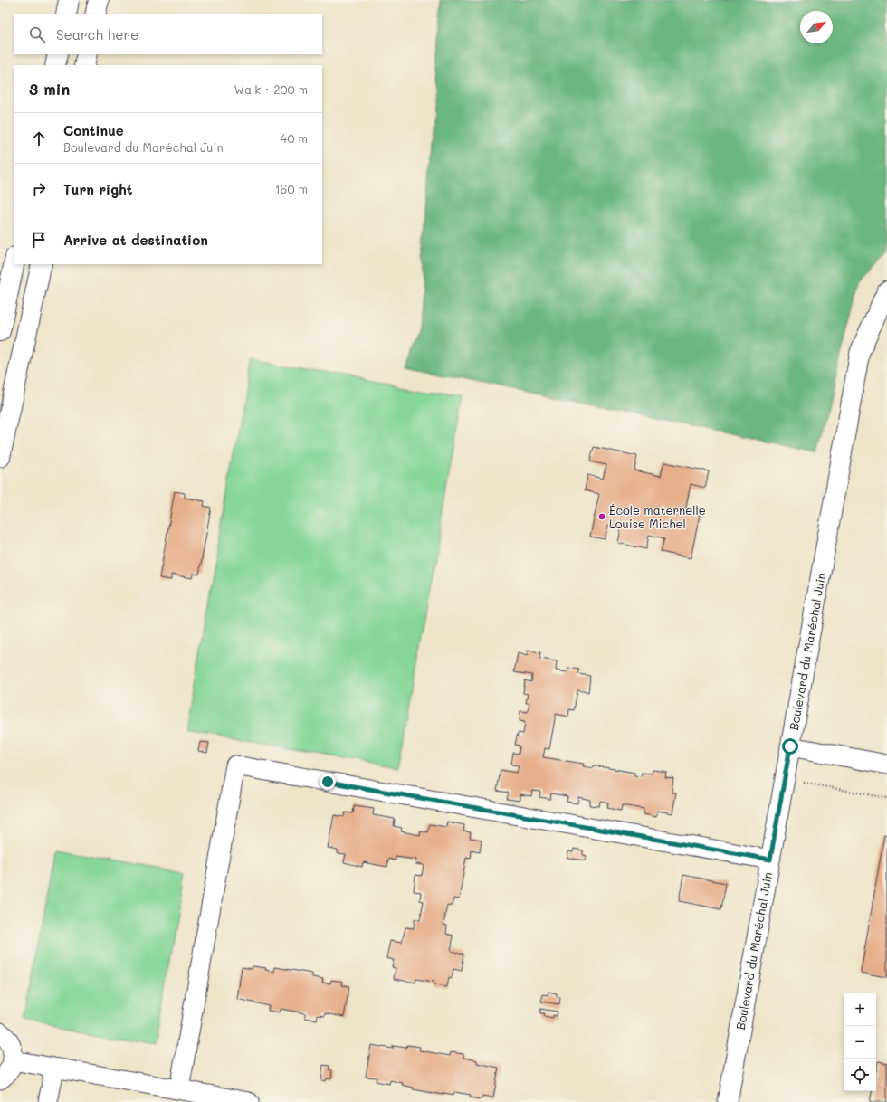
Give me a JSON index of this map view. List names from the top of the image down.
{
  "streets": {
    "street": ["Boulevard du Maréchal Juin"]
  },
  "places": ["École maternelle Louise Michel"],
  "north": "top right",
  "page": {
    "search": "Search here",
    "heading": ["3 min", "Walk · 200 m"],
    "list": [
      ["Continue", "Boulevard du Maréchal Juin", "40 m"],
      ["Turn right", "160 m"],
      "Arrive at destination"
    ],
    "map_buttons": ["+", "−"]
  }
}
